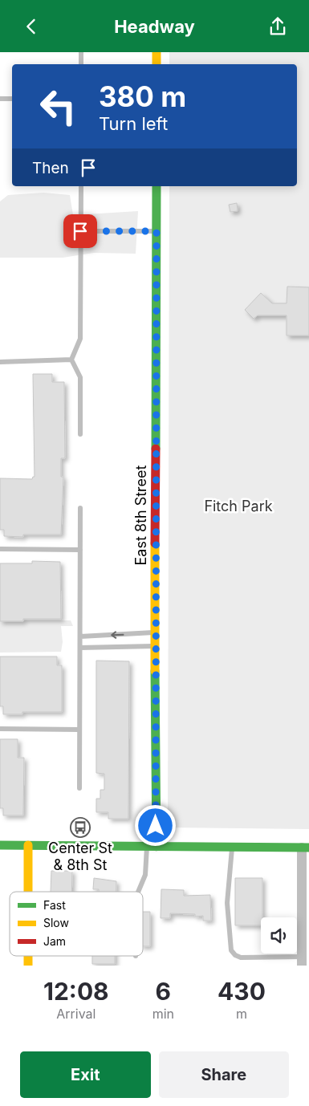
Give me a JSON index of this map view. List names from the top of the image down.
{
  "streets": {
    "street": ["East 8th Street"]
  },
  "parks": ["Fitch Park"],
  "places": {
    "bus stop": ["Center St & 8th St"]
  },
  "legend": ["Fast", "Slow", "Jam"],
  "page": {
    "header": "Headway",
    "turn": ["380 m", "Turn left"],
    "then": "Then",
    "eta": [
      "12:08",
      "Arrival",
      "6",
      "min",
      "430",
      "m"
    ],
    "buttons": ["Exit", "Share"]
  }
}
